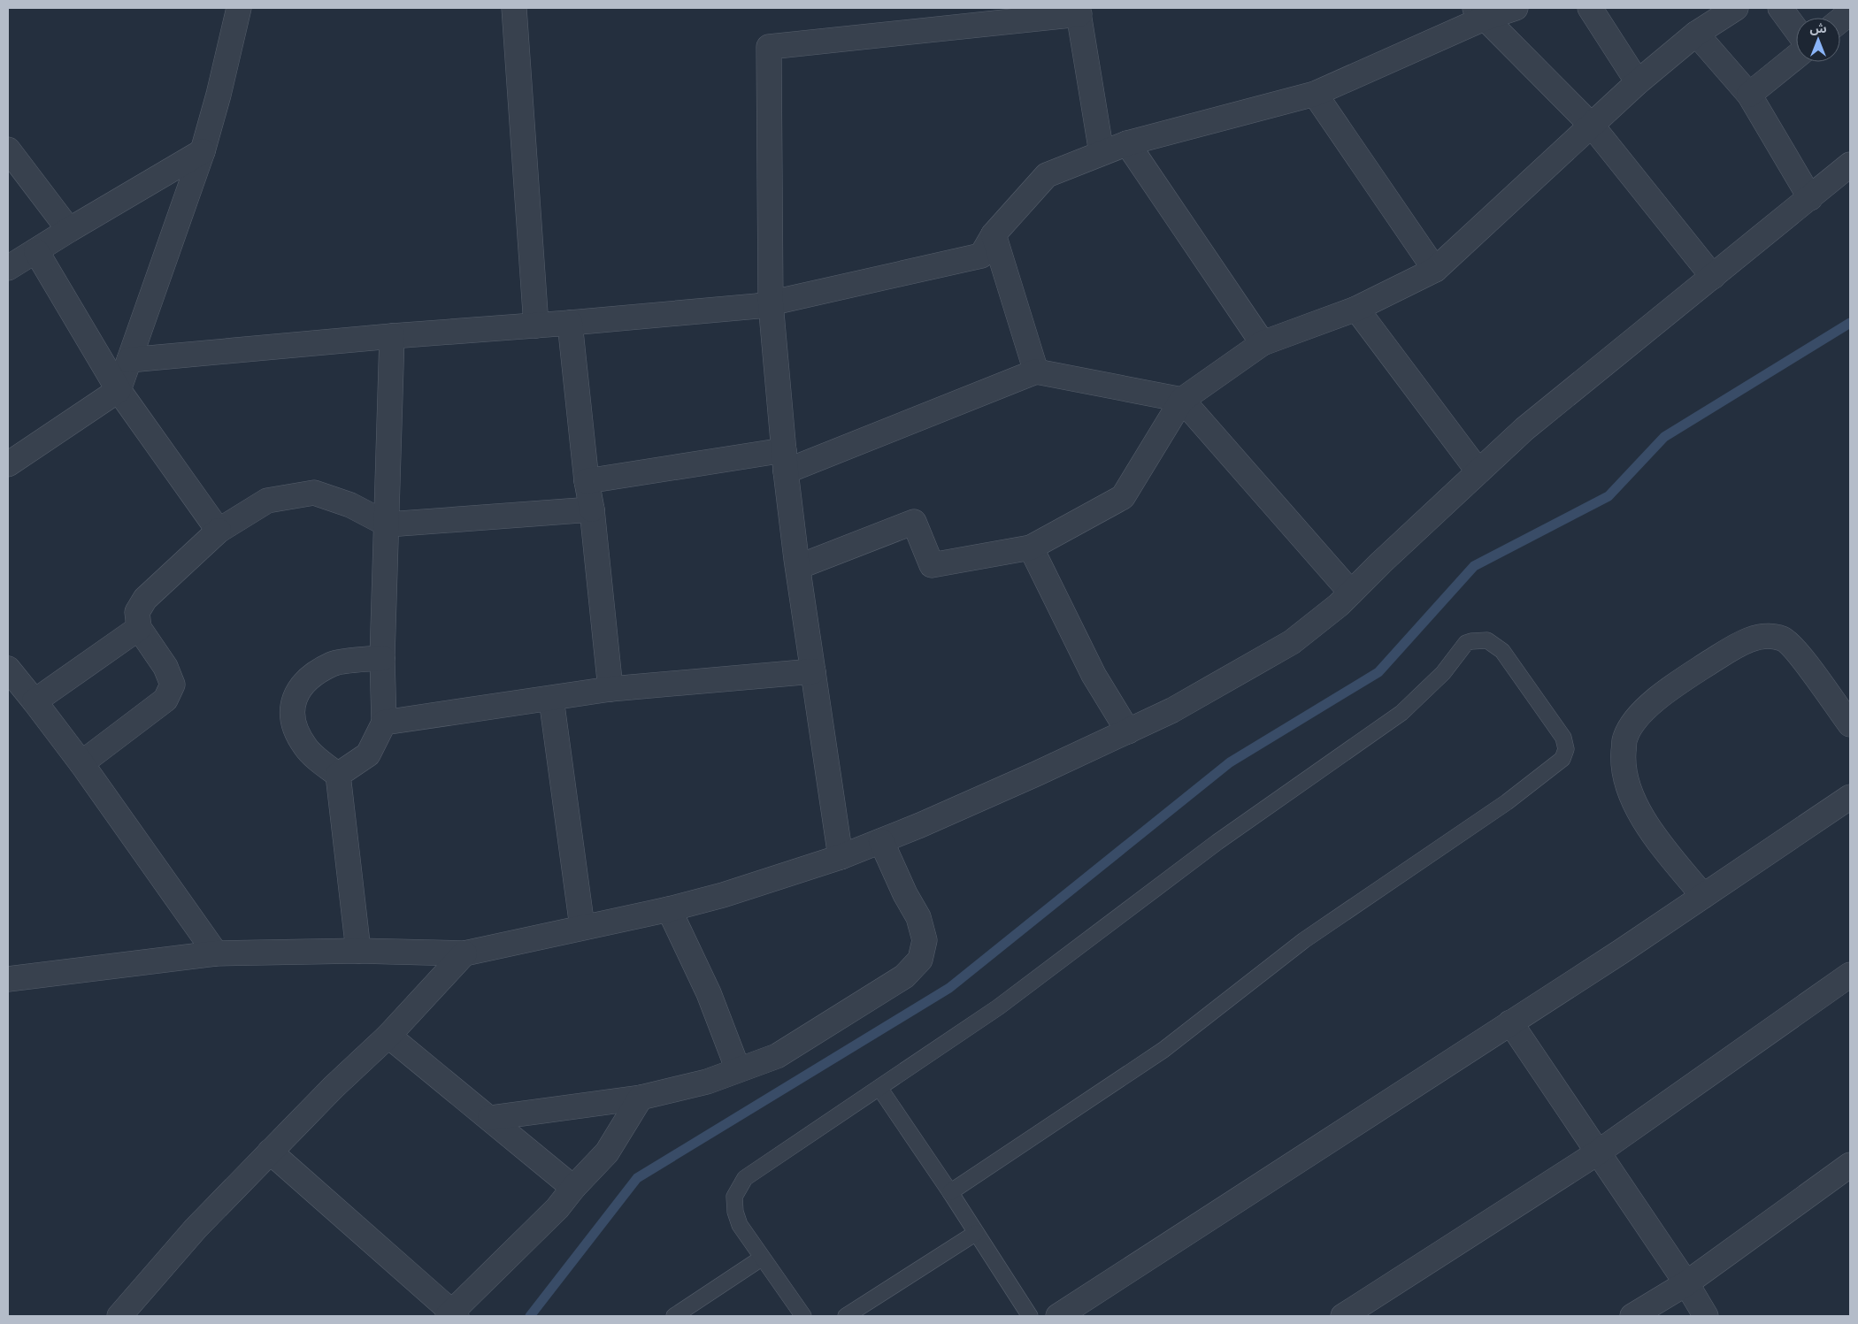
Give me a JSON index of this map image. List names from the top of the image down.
{
  "north": "top"
}
